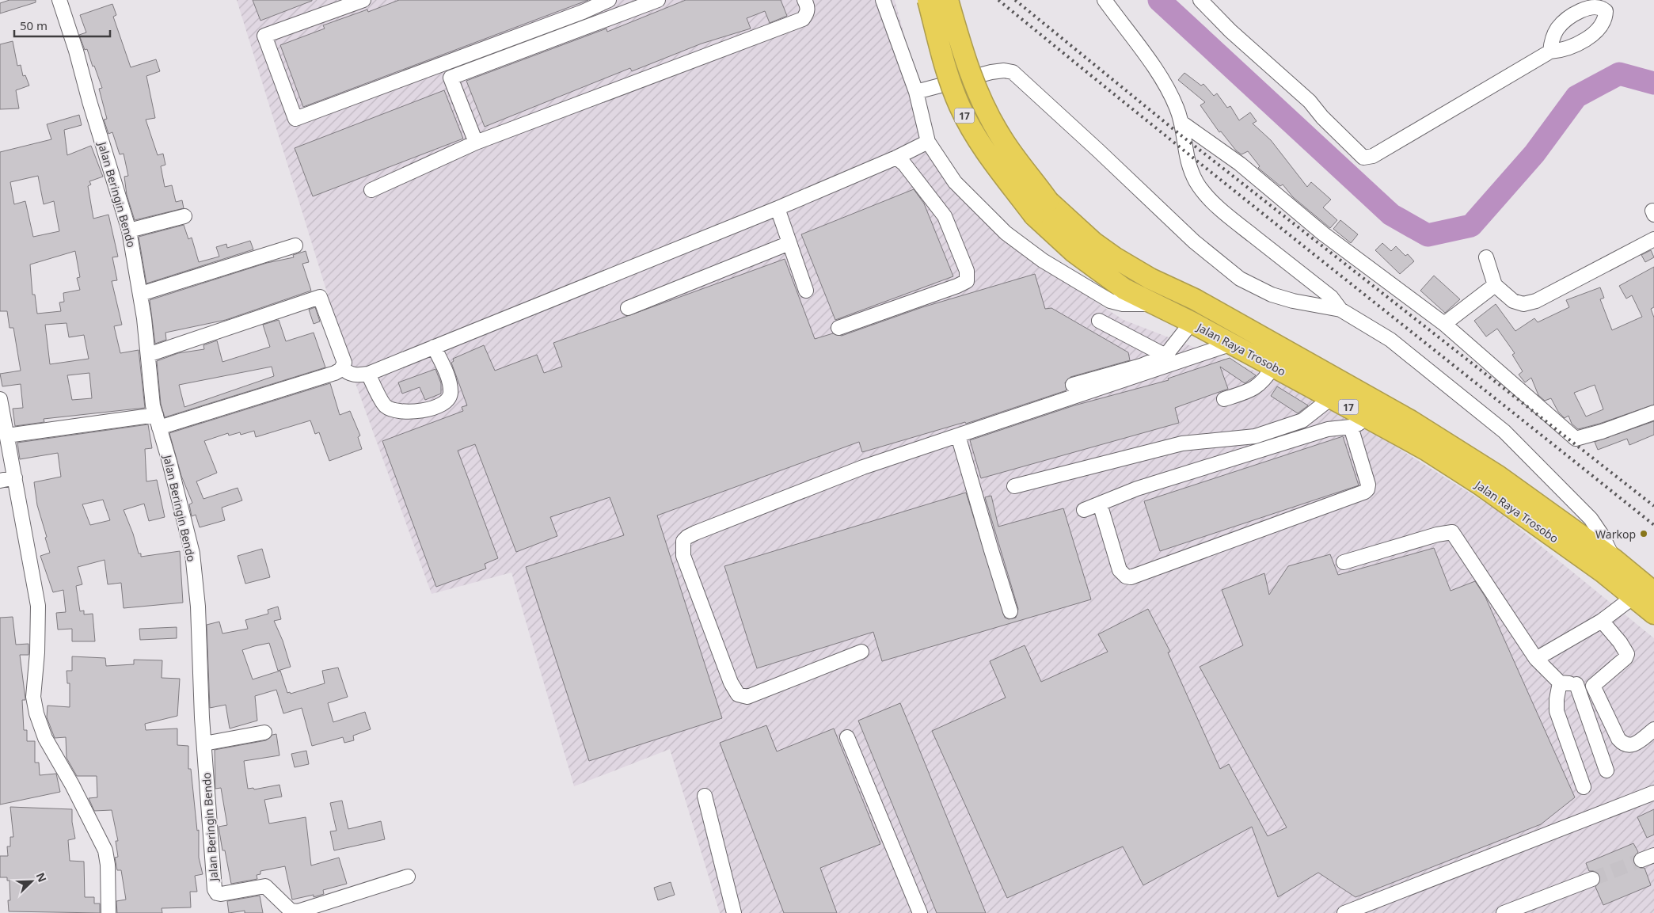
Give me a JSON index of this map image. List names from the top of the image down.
{
  "streets": {
    "highway": ["17", "Jalan Raya Trosobo"],
    "street": ["Jalan Beringin Bendo"]
  },
  "places": ["Warkop"],
  "scale_bar": "50 m",
  "north": "top right"
}
